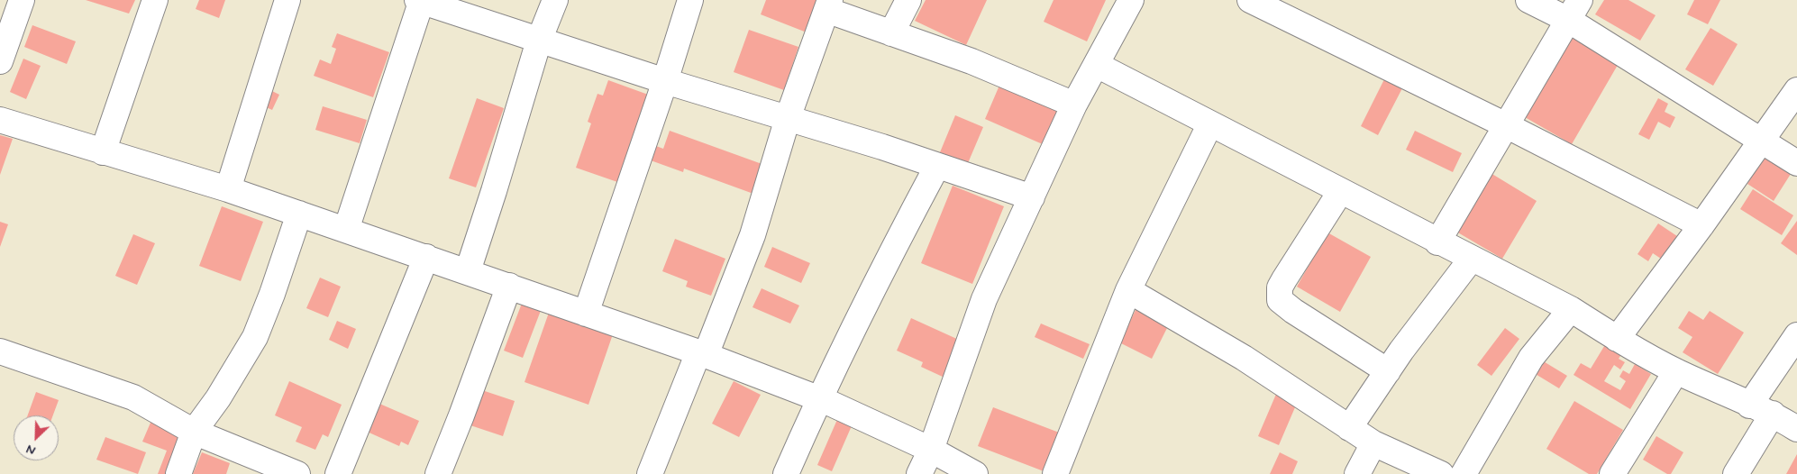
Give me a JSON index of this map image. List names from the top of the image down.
{
  "north": "bottom left"
}
